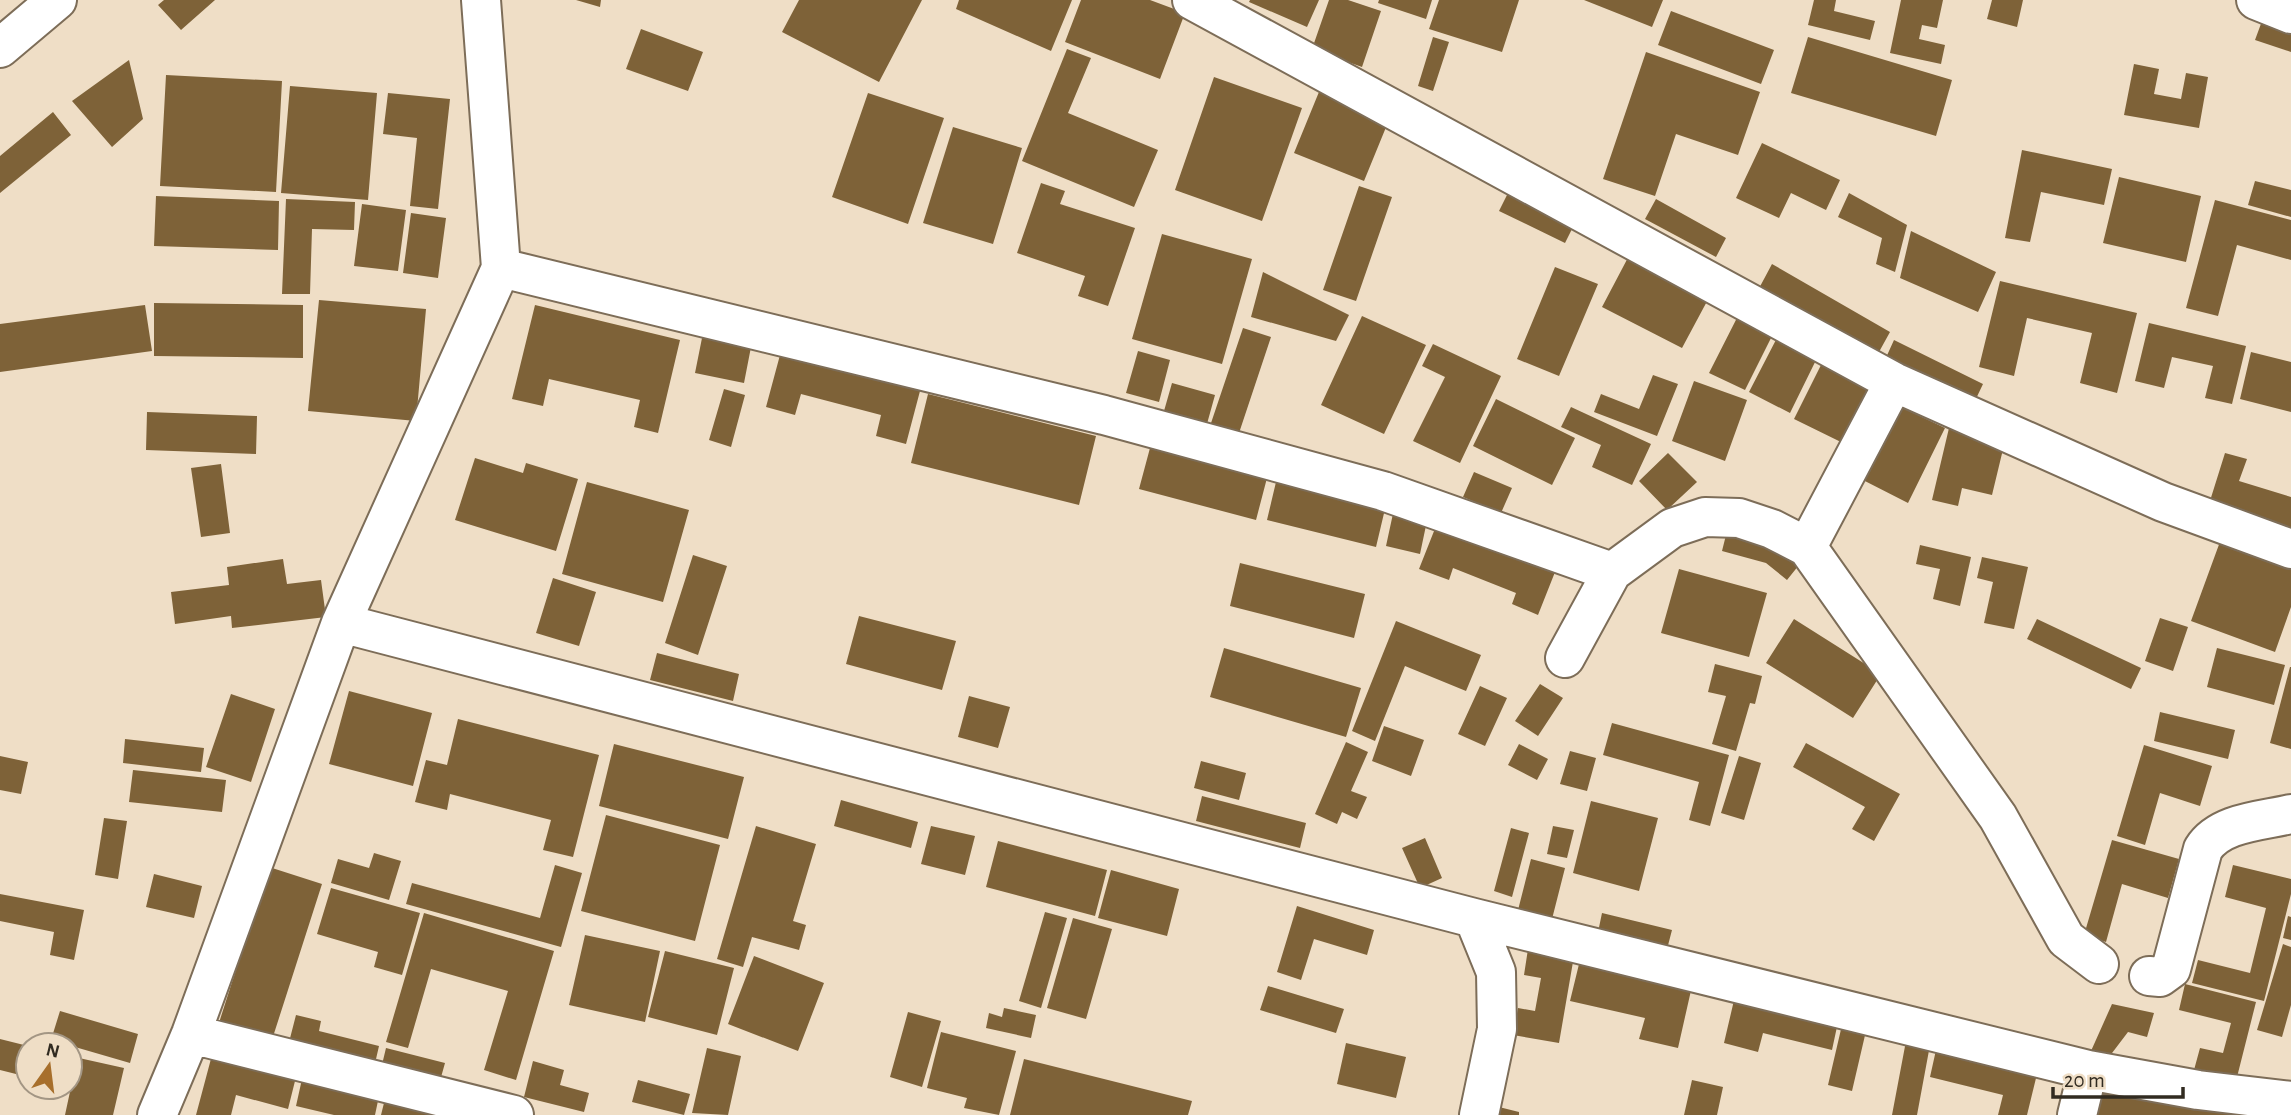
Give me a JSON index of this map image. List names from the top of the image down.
{
  "scale_bar": "20 m",
  "north": "top"
}
